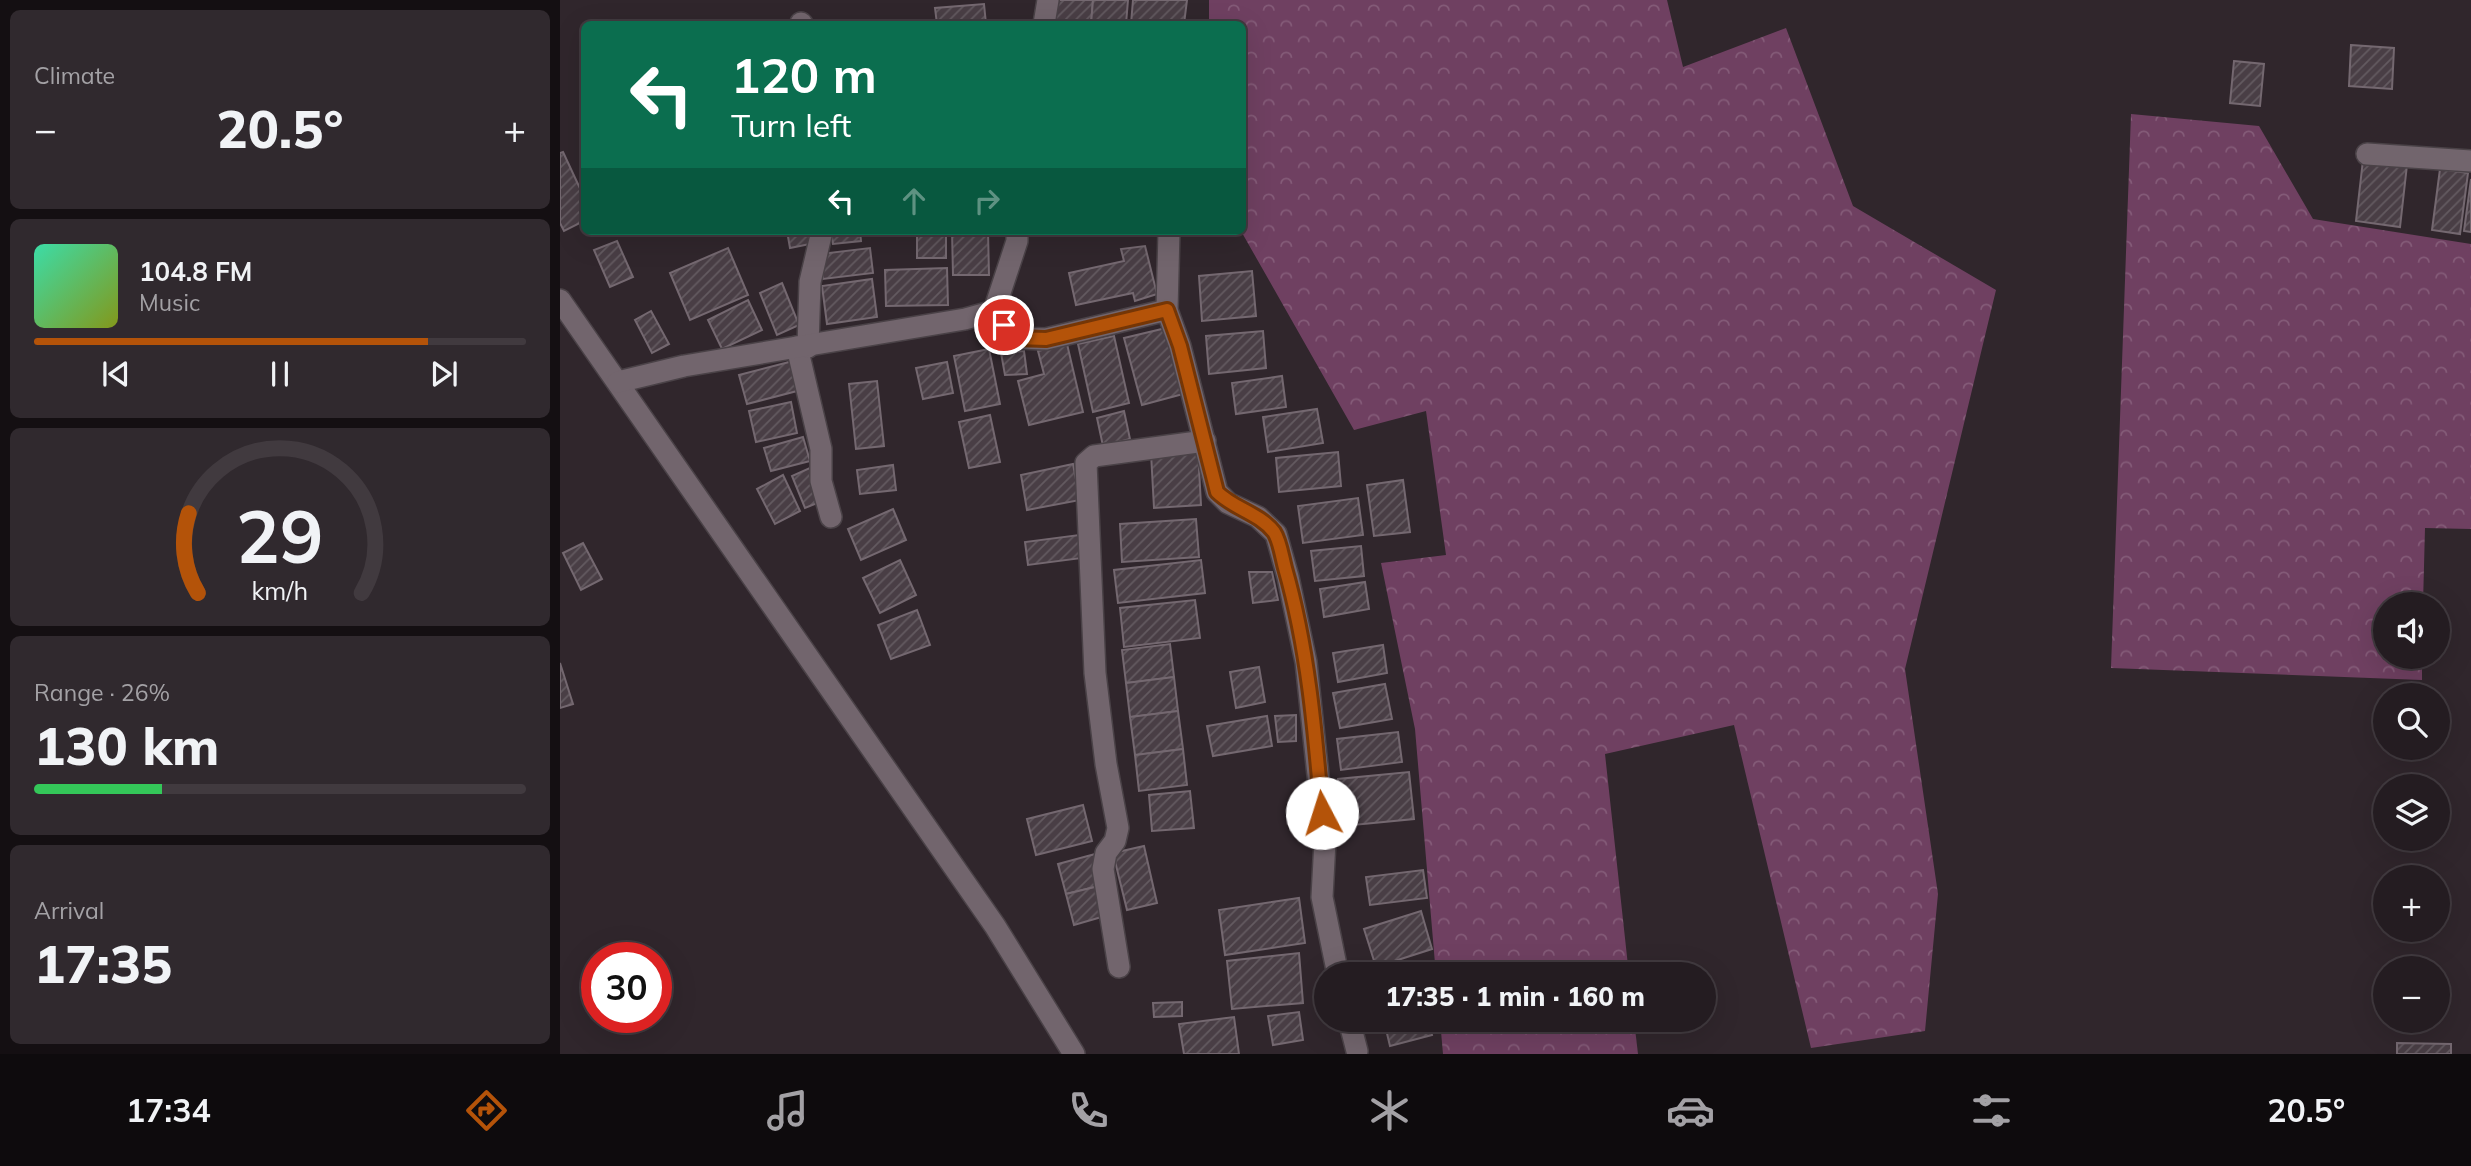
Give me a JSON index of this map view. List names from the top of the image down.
{
  "page": {
    "tile": [
      "Climate",
      ["Range · 26%", "130 km"],
      ["Arrival", "17:35"]
    ],
    "turn": ["120 m", "Turn left"],
    "heat": ["−", "20.5°", "+"],
    "song": ["104.8 FM", "Music"],
    "map_buttons": ["+", "−"],
    "limit": "30",
    "trip": "17:35 · 1 min · 160 m",
    "tabs": ["17:34", "20.5°"],
    "gauge": ["29", "km/h"]
  }
}
